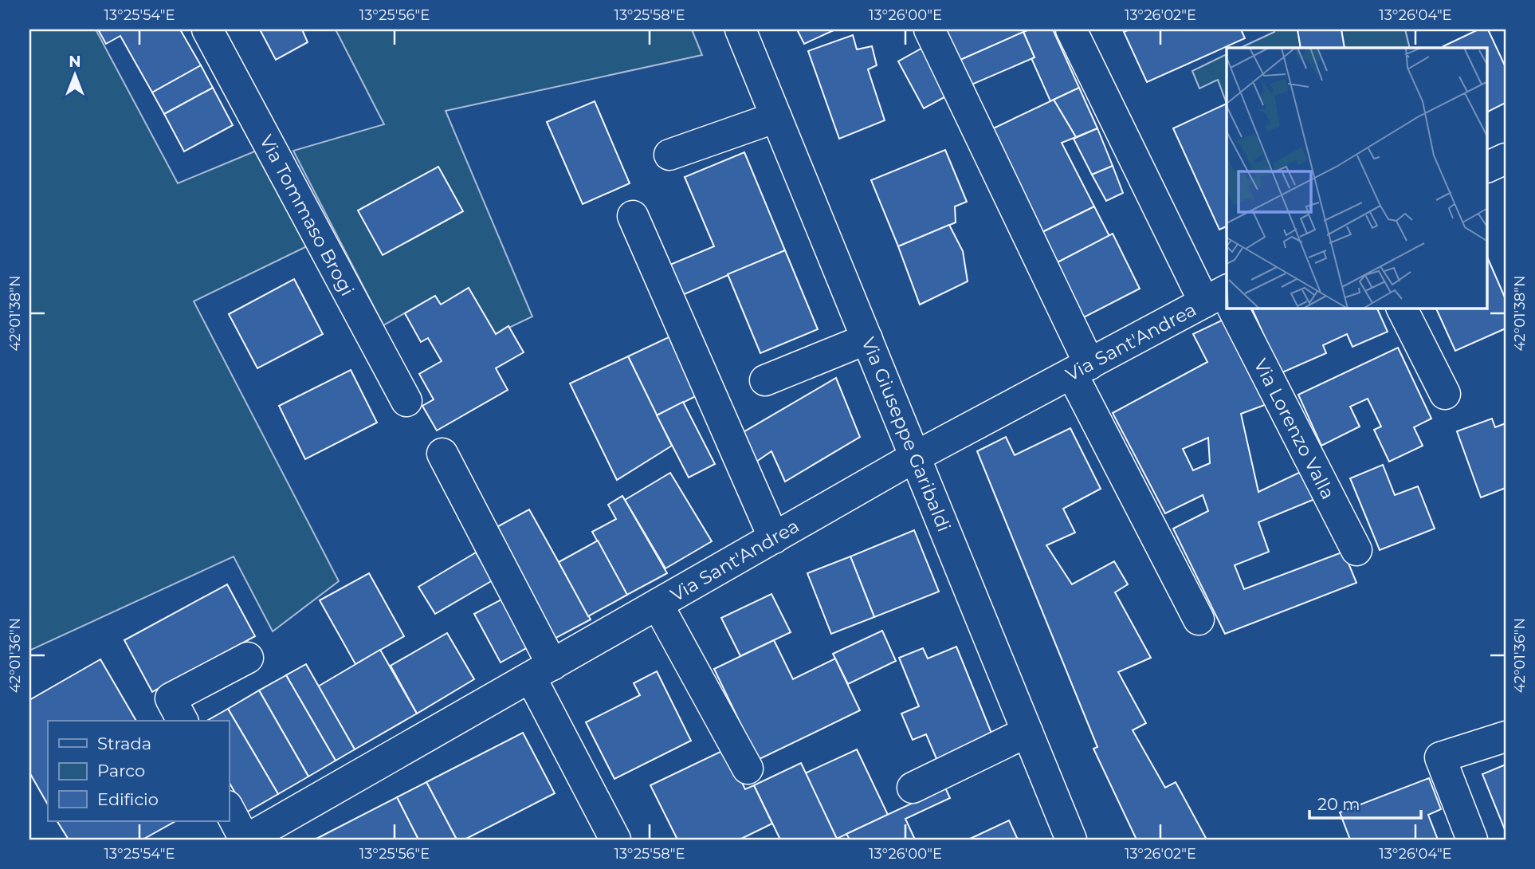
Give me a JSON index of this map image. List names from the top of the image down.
{
  "streets": {
    "street": [
      "Via Tommaso Brogi",
      "Via Sant'Andrea",
      "Via Lorenzo Valla",
      "Via Giuseppe Garibaldi"
    ]
  },
  "crossings": [
    ["Via Sant'Andrea", "Via Lorenzo Valla"],
    ["Via Sant'Andrea", "Via Giuseppe Garibaldi"]
  ],
  "legend": ["Strada", "Parco", "Edificio"],
  "scale_bar": "20 m",
  "north": "top",
  "coordinates": [
    "13°25'54\"E",
    "13°25'56\"E",
    "13°25'58\"E",
    "13°26'00\"E",
    "13°26'02\"E",
    "13°26'04\"E",
    "42°01'38\"N",
    "42°01'36\"N"
  ]
}
